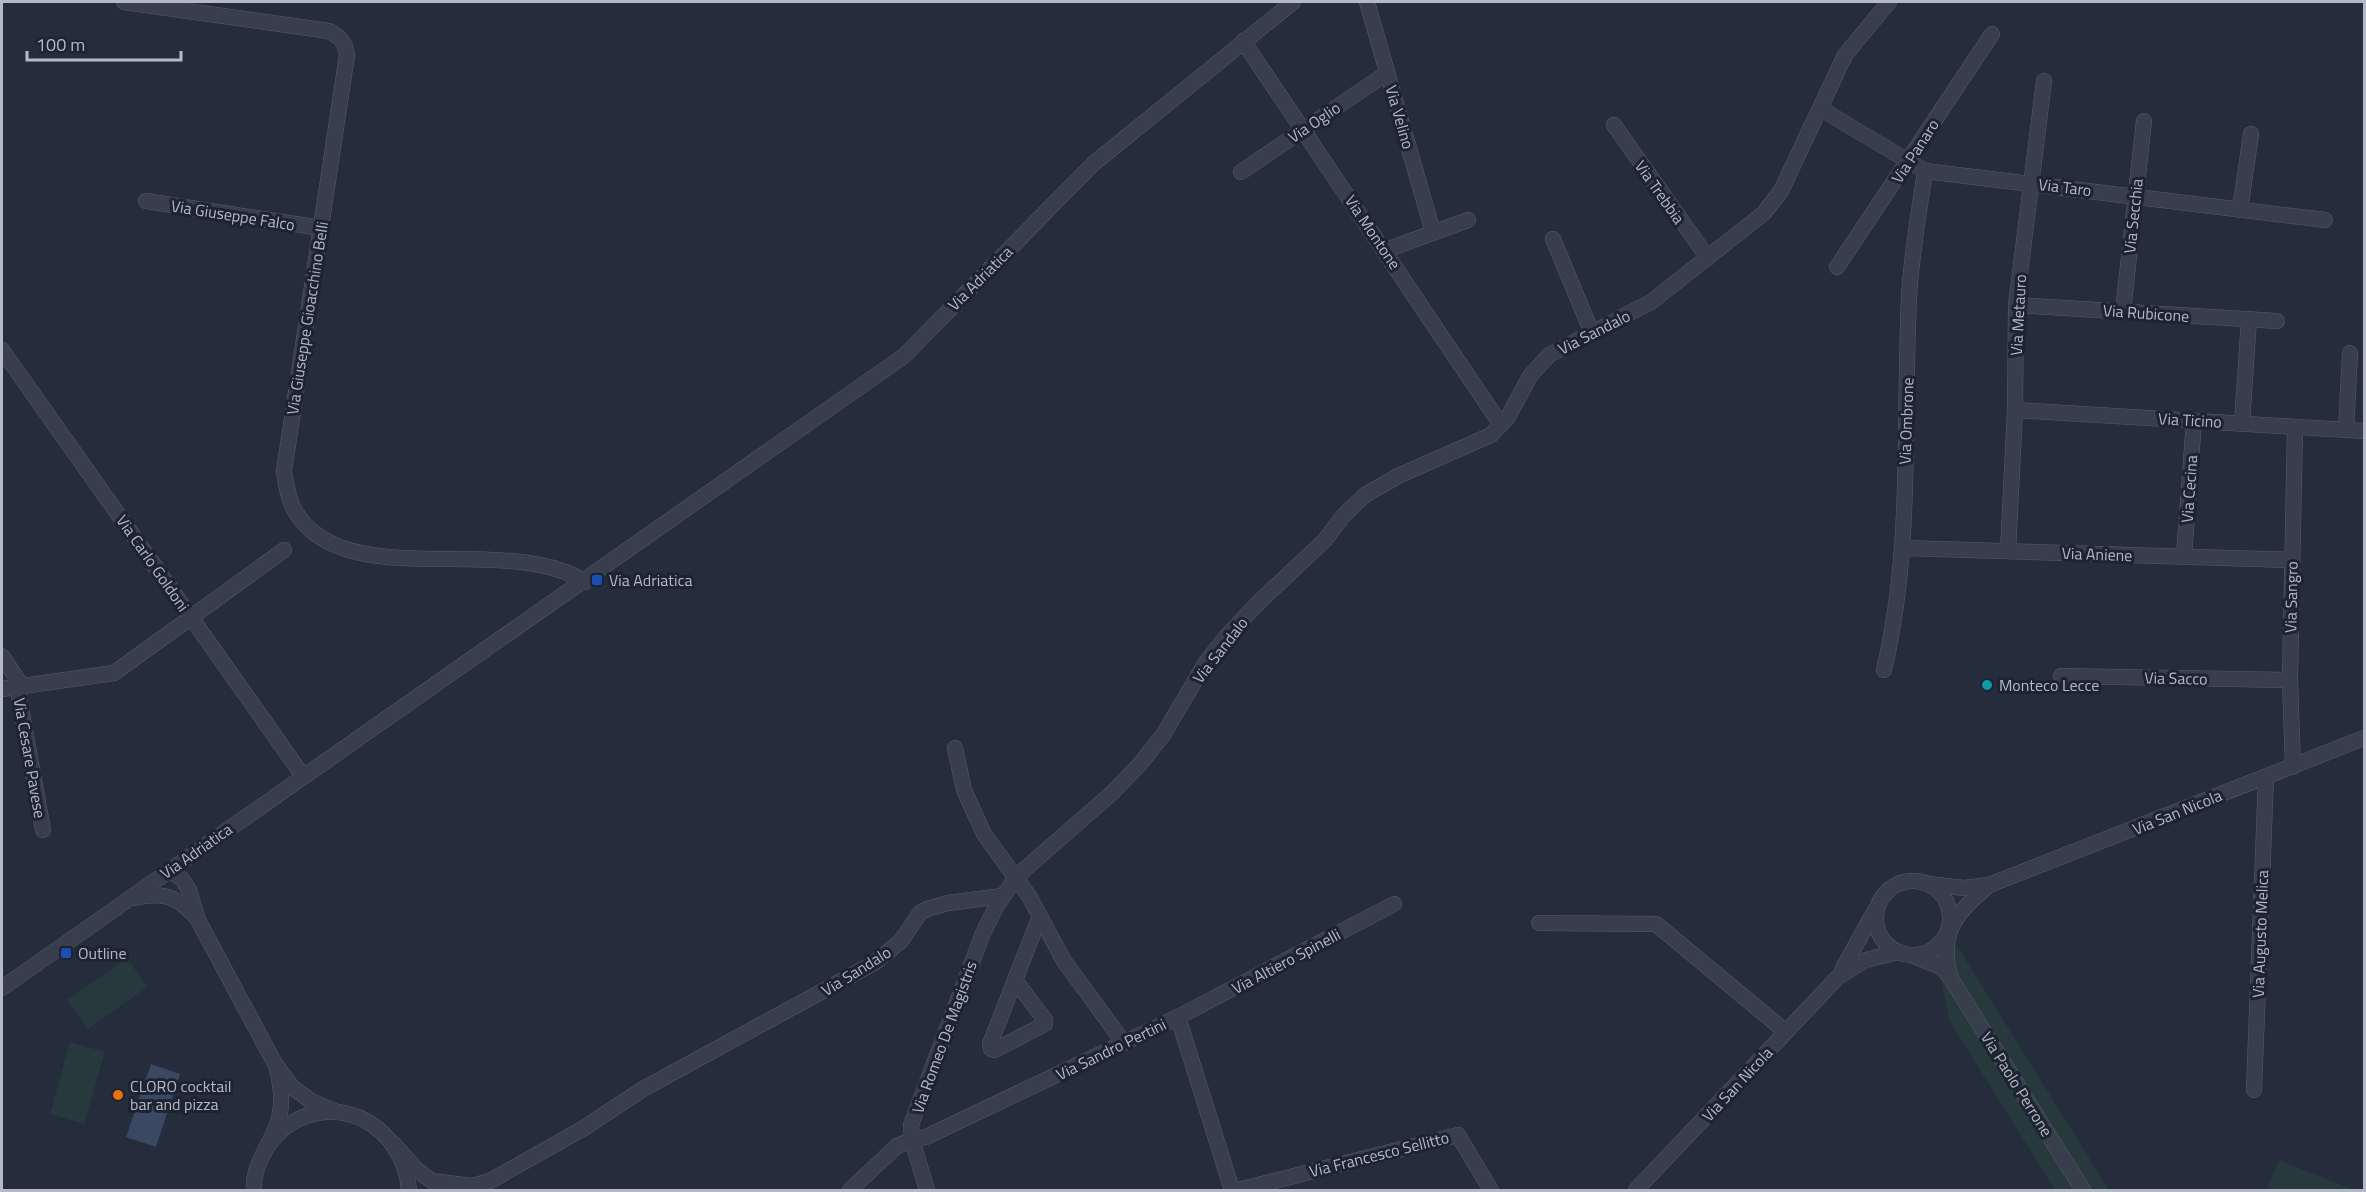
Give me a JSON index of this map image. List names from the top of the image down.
{
  "streets": {
    "street": [
      "Via Velino",
      "Via Oglio",
      "Via Panaro",
      "Via Taro",
      "Via Trebbia",
      "Via Giuseppe Falco",
      "Via Secchia",
      "Via Montone",
      "Via Adriatica",
      "Via Rubicone",
      "Via Metauro",
      "Via Giuseppe Gioacchino Belli",
      "Via Sandalo",
      "Via Ticino",
      "Via Ombrone",
      "Via Cecina",
      "Via Aniene",
      "Via Carlo Goldoni",
      "Via Sangro",
      "Via Sacco",
      "Via Cesare Pavese",
      "Via San Nicola",
      "Via Augusto Melica",
      "Via Altiero Spinelli",
      "Via Romeo De Magistris",
      "Via Sandro Pertini",
      "Via Paolo Perrone",
      "Via Francesco Sellitto"
    ]
  },
  "crossings": [
    ["Via Velino", "Via Oglio"],
    ["Via Oglio", "Via Montone"],
    ["Via Panaro", "Via Taro"],
    ["Via Taro", "Via Secchia"],
    ["Via Taro", "Via Metauro"],
    ["Via Taro", "Via Sandalo"],
    ["Via Taro", "Via Ombrone"],
    ["Via Trebbia", "Via Sandalo"],
    ["Via Giuseppe Falco", "Via Giuseppe Gioacchino Belli"],
    ["Via Secchia", "Via Rubicone"],
    ["Via Montone", "Via Adriatica"],
    ["Via Montone", "Via Sandalo"],
    ["Via Adriatica", "Via Giuseppe Gioacchino Belli"],
    ["Via Adriatica", "Via Carlo Goldoni"],
    ["Via Rubicone", "Via Metauro"],
    ["Via Metauro", "Via Ticino"],
    ["Via Metauro", "Via Aniene"],
    ["Via Sandalo", "Via Romeo De Magistris"],
    ["Via Ticino", "Via Cecina"],
    ["Via Ticino", "Via Sangro"],
    ["Via Ombrone", "Via Aniene"],
    ["Via Cecina", "Via Aniene"],
    ["Via Aniene", "Via Sangro"],
    ["Via Sangro", "Via Sacco"],
    ["Via Sangro", "Via San Nicola"],
    ["Via San Nicola", "Via Augusto Melica"],
    ["Via San Nicola", "Via Paolo Perrone"],
    ["Via Altiero Spinelli", "Via Sandro Pertini"],
    ["Via Romeo De Magistris", "Via Sandro Pertini"]
  ],
  "places": {
    "transit": ["Via Adriatica", "Outline"],
    "other": ["Monteco Lecce", "CLORO cocktail bar and pizza"]
  },
  "scale_bar": "100 m"
}
